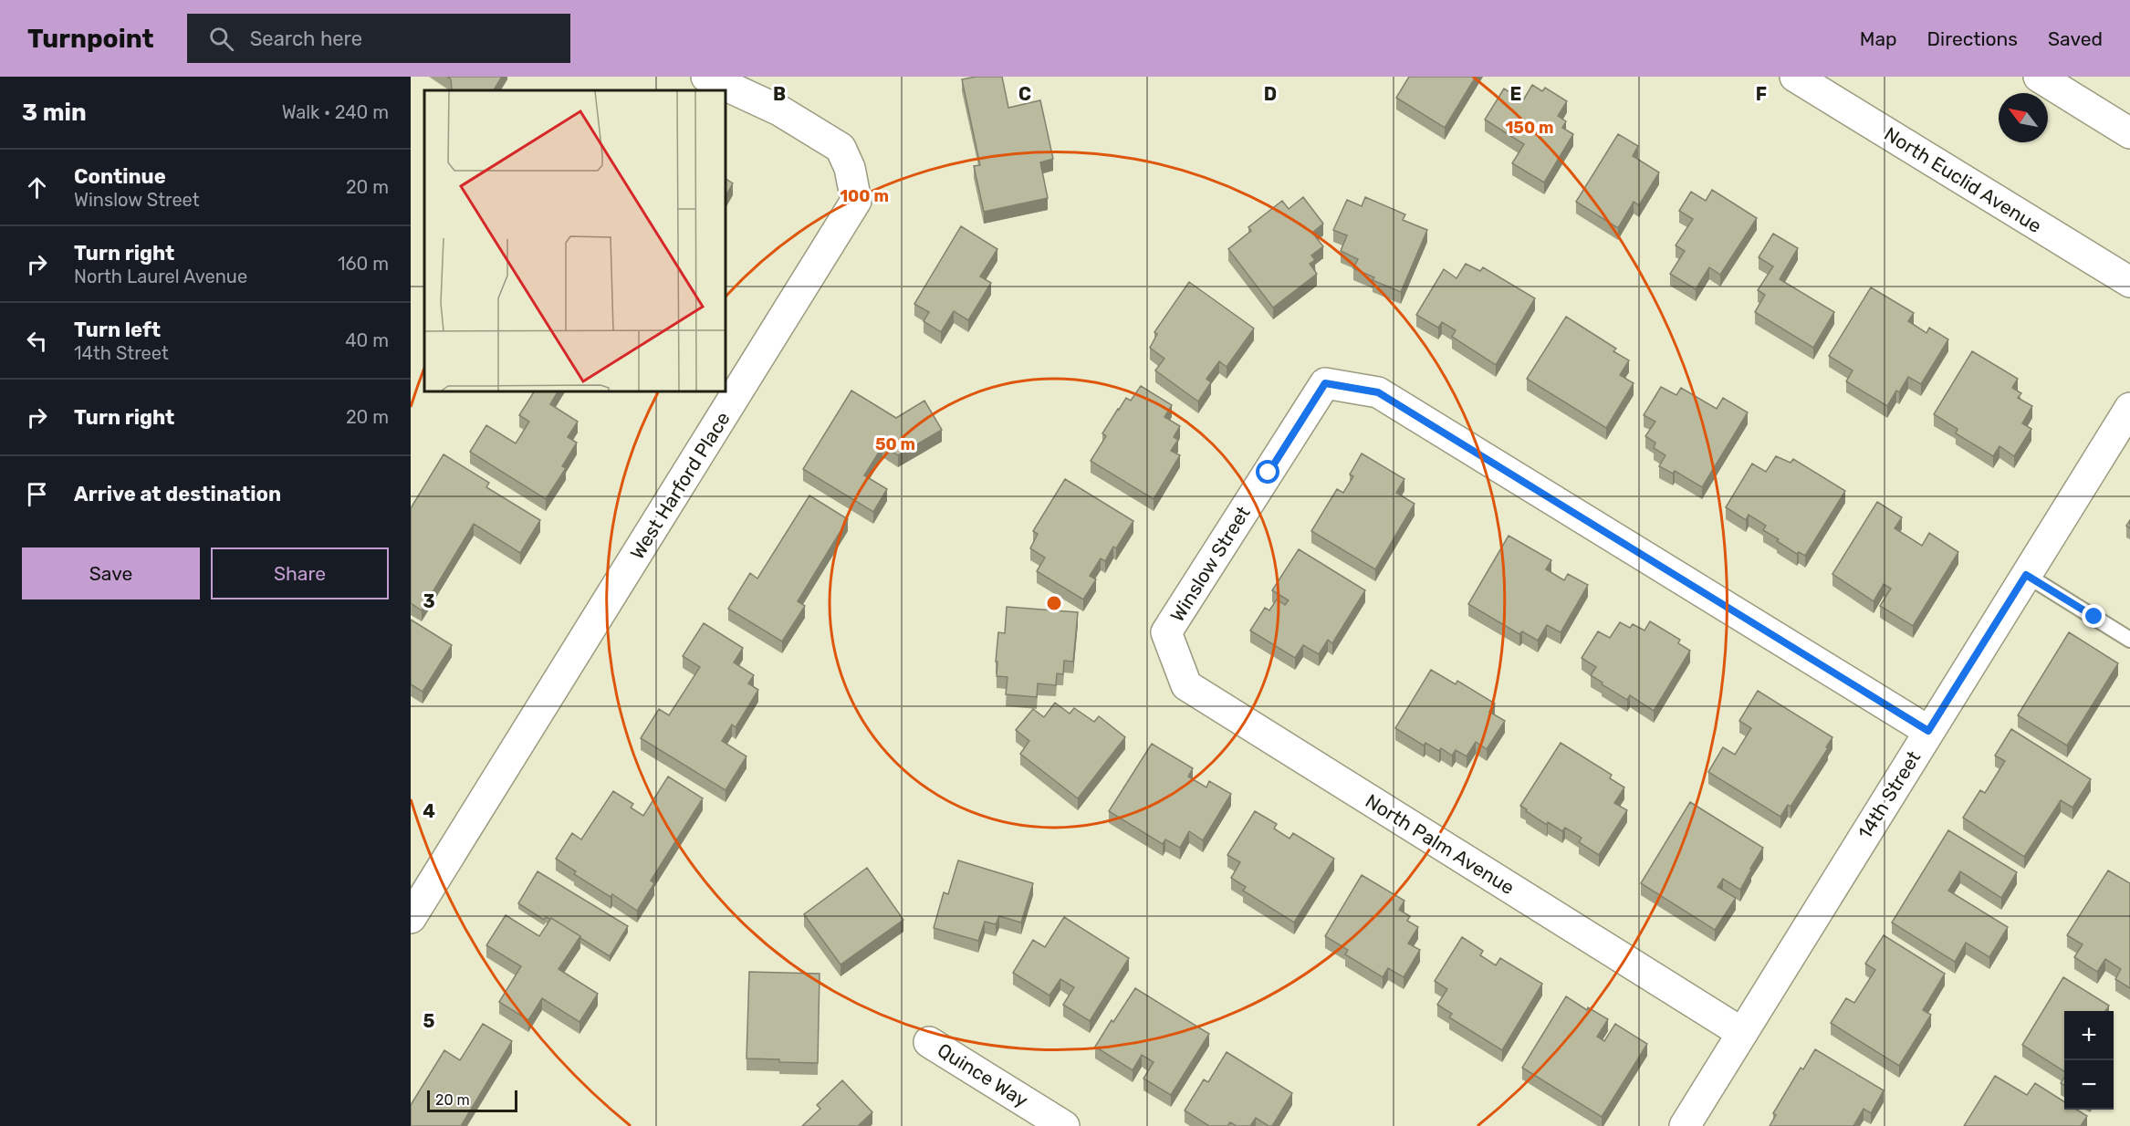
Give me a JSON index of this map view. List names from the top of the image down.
{
  "streets": {
    "street": [
      "North Euclid Avenue",
      "West Harford Place",
      "Winslow Street",
      "14th Street",
      "North Palm Avenue",
      "Quince Way"
    ]
  },
  "crossings": [
    ["Winslow Street", "14th Street"],
    ["Winslow Street", "North Palm Avenue"],
    ["14th Street", "North Palm Avenue"]
  ],
  "scale_bar": "20 m",
  "north": "top left",
  "page": {
    "header": "Turnpoint",
    "search": "Search here",
    "nav": ["Map", "Directions", "Saved"],
    "heading": ["3 min", "Walk · 240 m"],
    "list": [
      ["Continue", "Winslow Street", "20 m"],
      ["Turn right", "North Laurel Avenue", "160 m"],
      ["Turn left", "14th Street", "40 m"],
      ["Turn right", "20 m"],
      "Arrive at destination"
    ],
    "buttons": ["Save", "Share"],
    "map_buttons": ["+", "−"],
    "scale": "20 m"
  },
  "grid": {
    "columns": [
      "B",
      "C",
      "D",
      "E",
      "F"
    ],
    "rows": ["3", "4", "5"]
  },
  "rings": ["150 m", "100 m", "50 m"]
}
